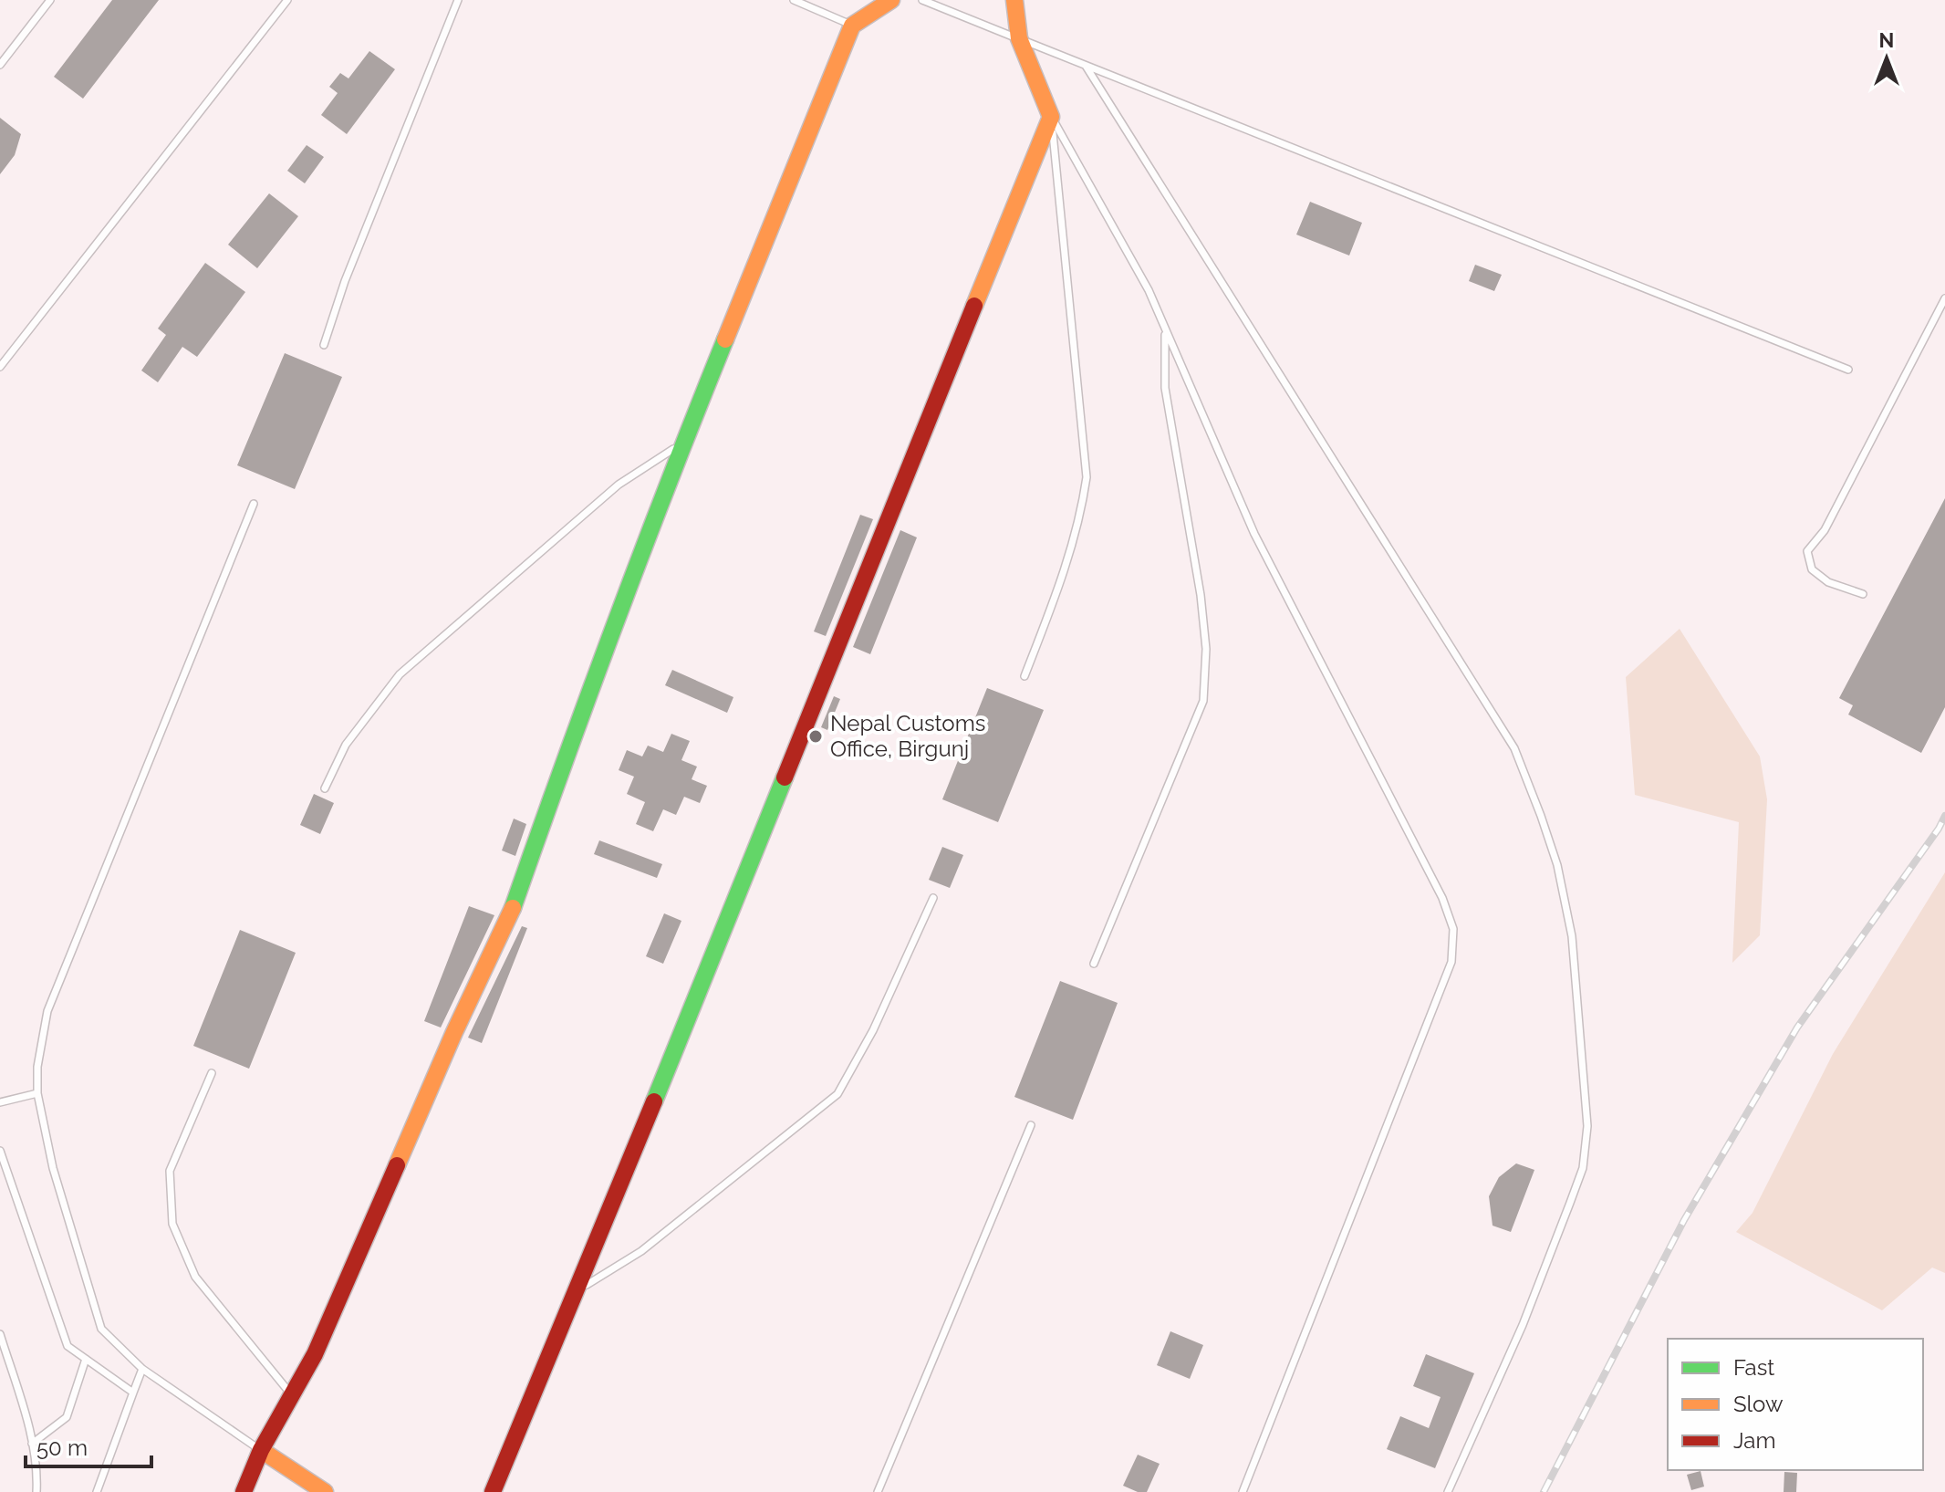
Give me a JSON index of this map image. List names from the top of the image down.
{
  "places": ["Nepal Customs Office, Birgunj"],
  "legend": ["Fast", "Slow", "Jam"],
  "scale_bar": "50 m",
  "north": "top"
}
